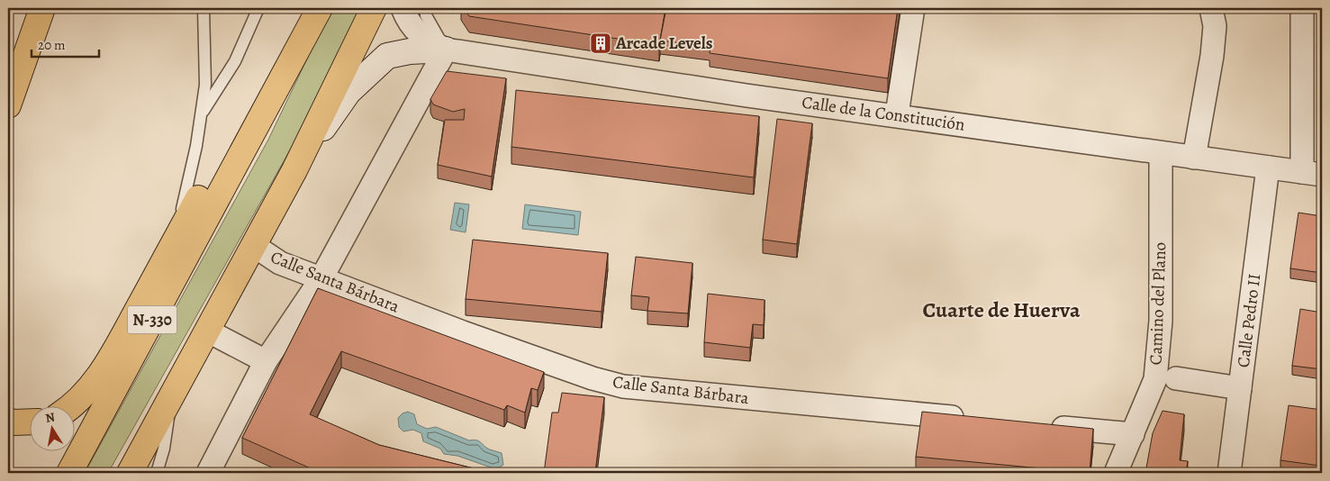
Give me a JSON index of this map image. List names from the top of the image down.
{
  "streets": {
    "highway": ["N-330"],
    "street": [
      "Calle de la Constitución",
      "Calle Santa Bárbara",
      "Camino del Plano",
      "Calle Pedro II"
    ]
  },
  "crossings": [
    ["Calle de la Constitución", "Camino del Plano"],
    ["Calle de la Constitución", "N-330"],
    ["Calle de la Constitución", "Calle Pedro II"],
    ["Calle Santa Bárbara", "N-330"]
  ],
  "districts": ["Cuarte de Huerva"],
  "places": {
    "building": ["Arcade Levels"]
  },
  "scale_bar": "20 m",
  "north": "top"
}
